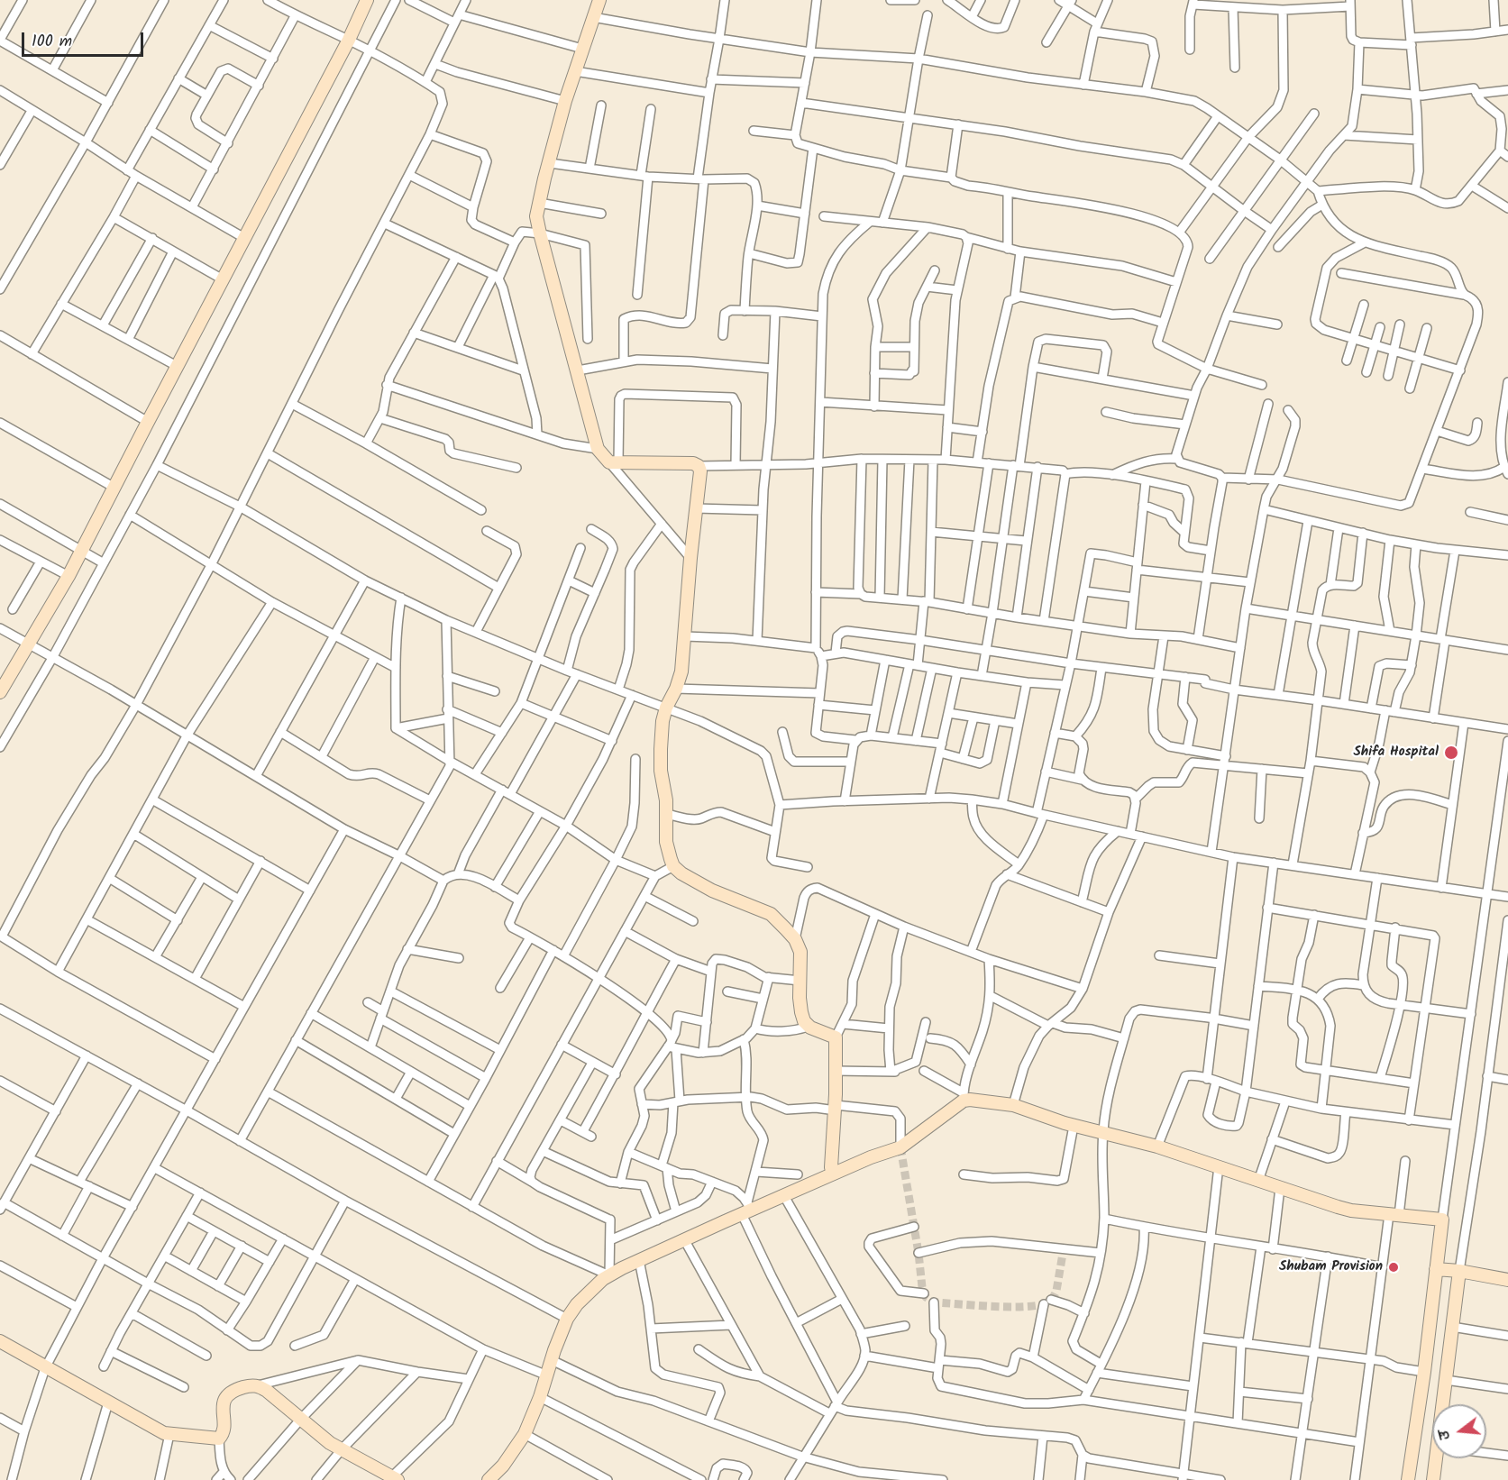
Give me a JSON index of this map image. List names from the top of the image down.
{
  "places": ["Shifa Hospital", "Shubam Provision"],
  "scale_bar": "100 m",
  "north": "left"
}
